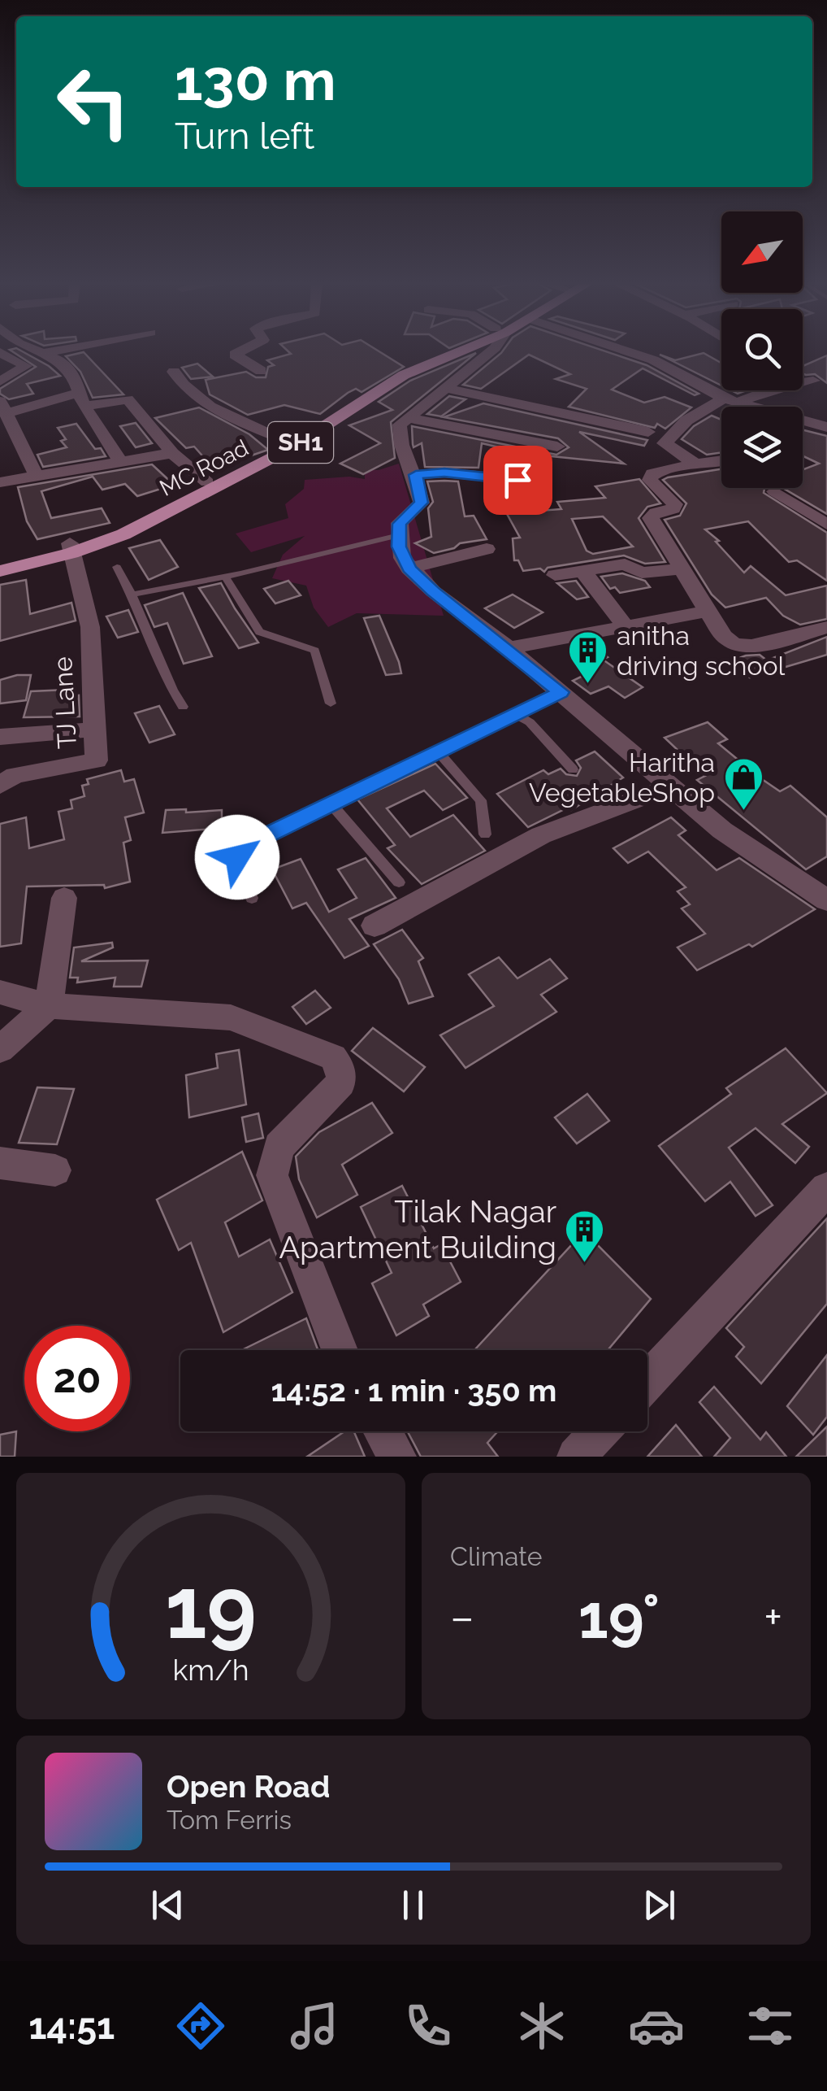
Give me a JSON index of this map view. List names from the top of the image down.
{
  "streets": {
    "main road": ["SH1", "MC Road"],
    "street": ["TJ Lane"]
  },
  "crossings": [
    ["MC Road", "TJ Lane"]
  ],
  "places": {
    "building": ["anitha driving school", "Tilak Nagar Apartment Building"],
    "shop": ["Haritha VegetableShop"]
  },
  "north": "bottom left",
  "page": {
    "turn": ["130 m", "Turn left"],
    "limit": "20",
    "trip": "14:52 · 1 min · 350 m",
    "tile": "Climate",
    "heat": ["−", "19°", "+"],
    "song": ["Open Road", "Tom Ferris"],
    "tabs": "14:51",
    "gauge": ["19", "km/h"]
  }
}
